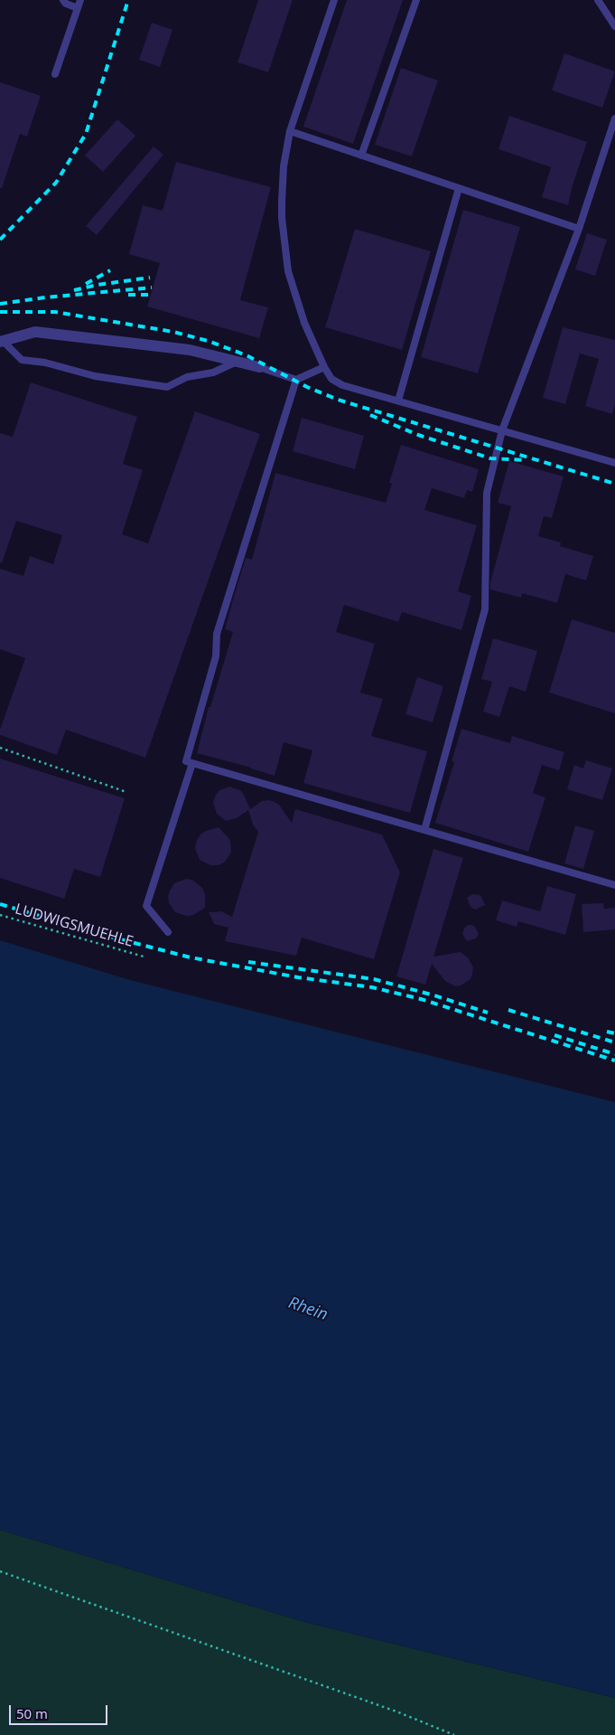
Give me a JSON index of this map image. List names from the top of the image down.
{
  "streets": {
    "path": ["LUDWIGSMUEHLE"]
  },
  "water": ["Rhein"],
  "scale_bar": "50 m"
}
